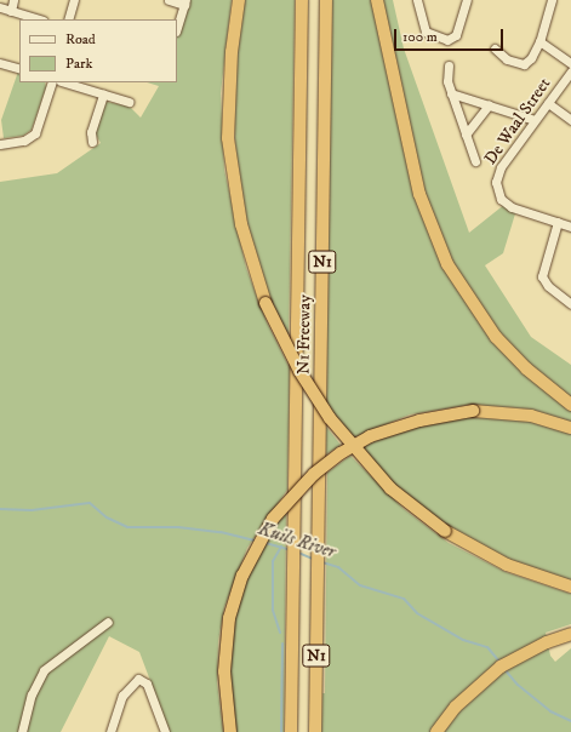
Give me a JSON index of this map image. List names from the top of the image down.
{
  "streets": {
    "highway": ["N1", "N1 Freeway"],
    "street": ["De Waal Street"]
  },
  "water": ["Kuils River"],
  "legend": ["Road", "Park"],
  "scale_bar": "100 m"
}
